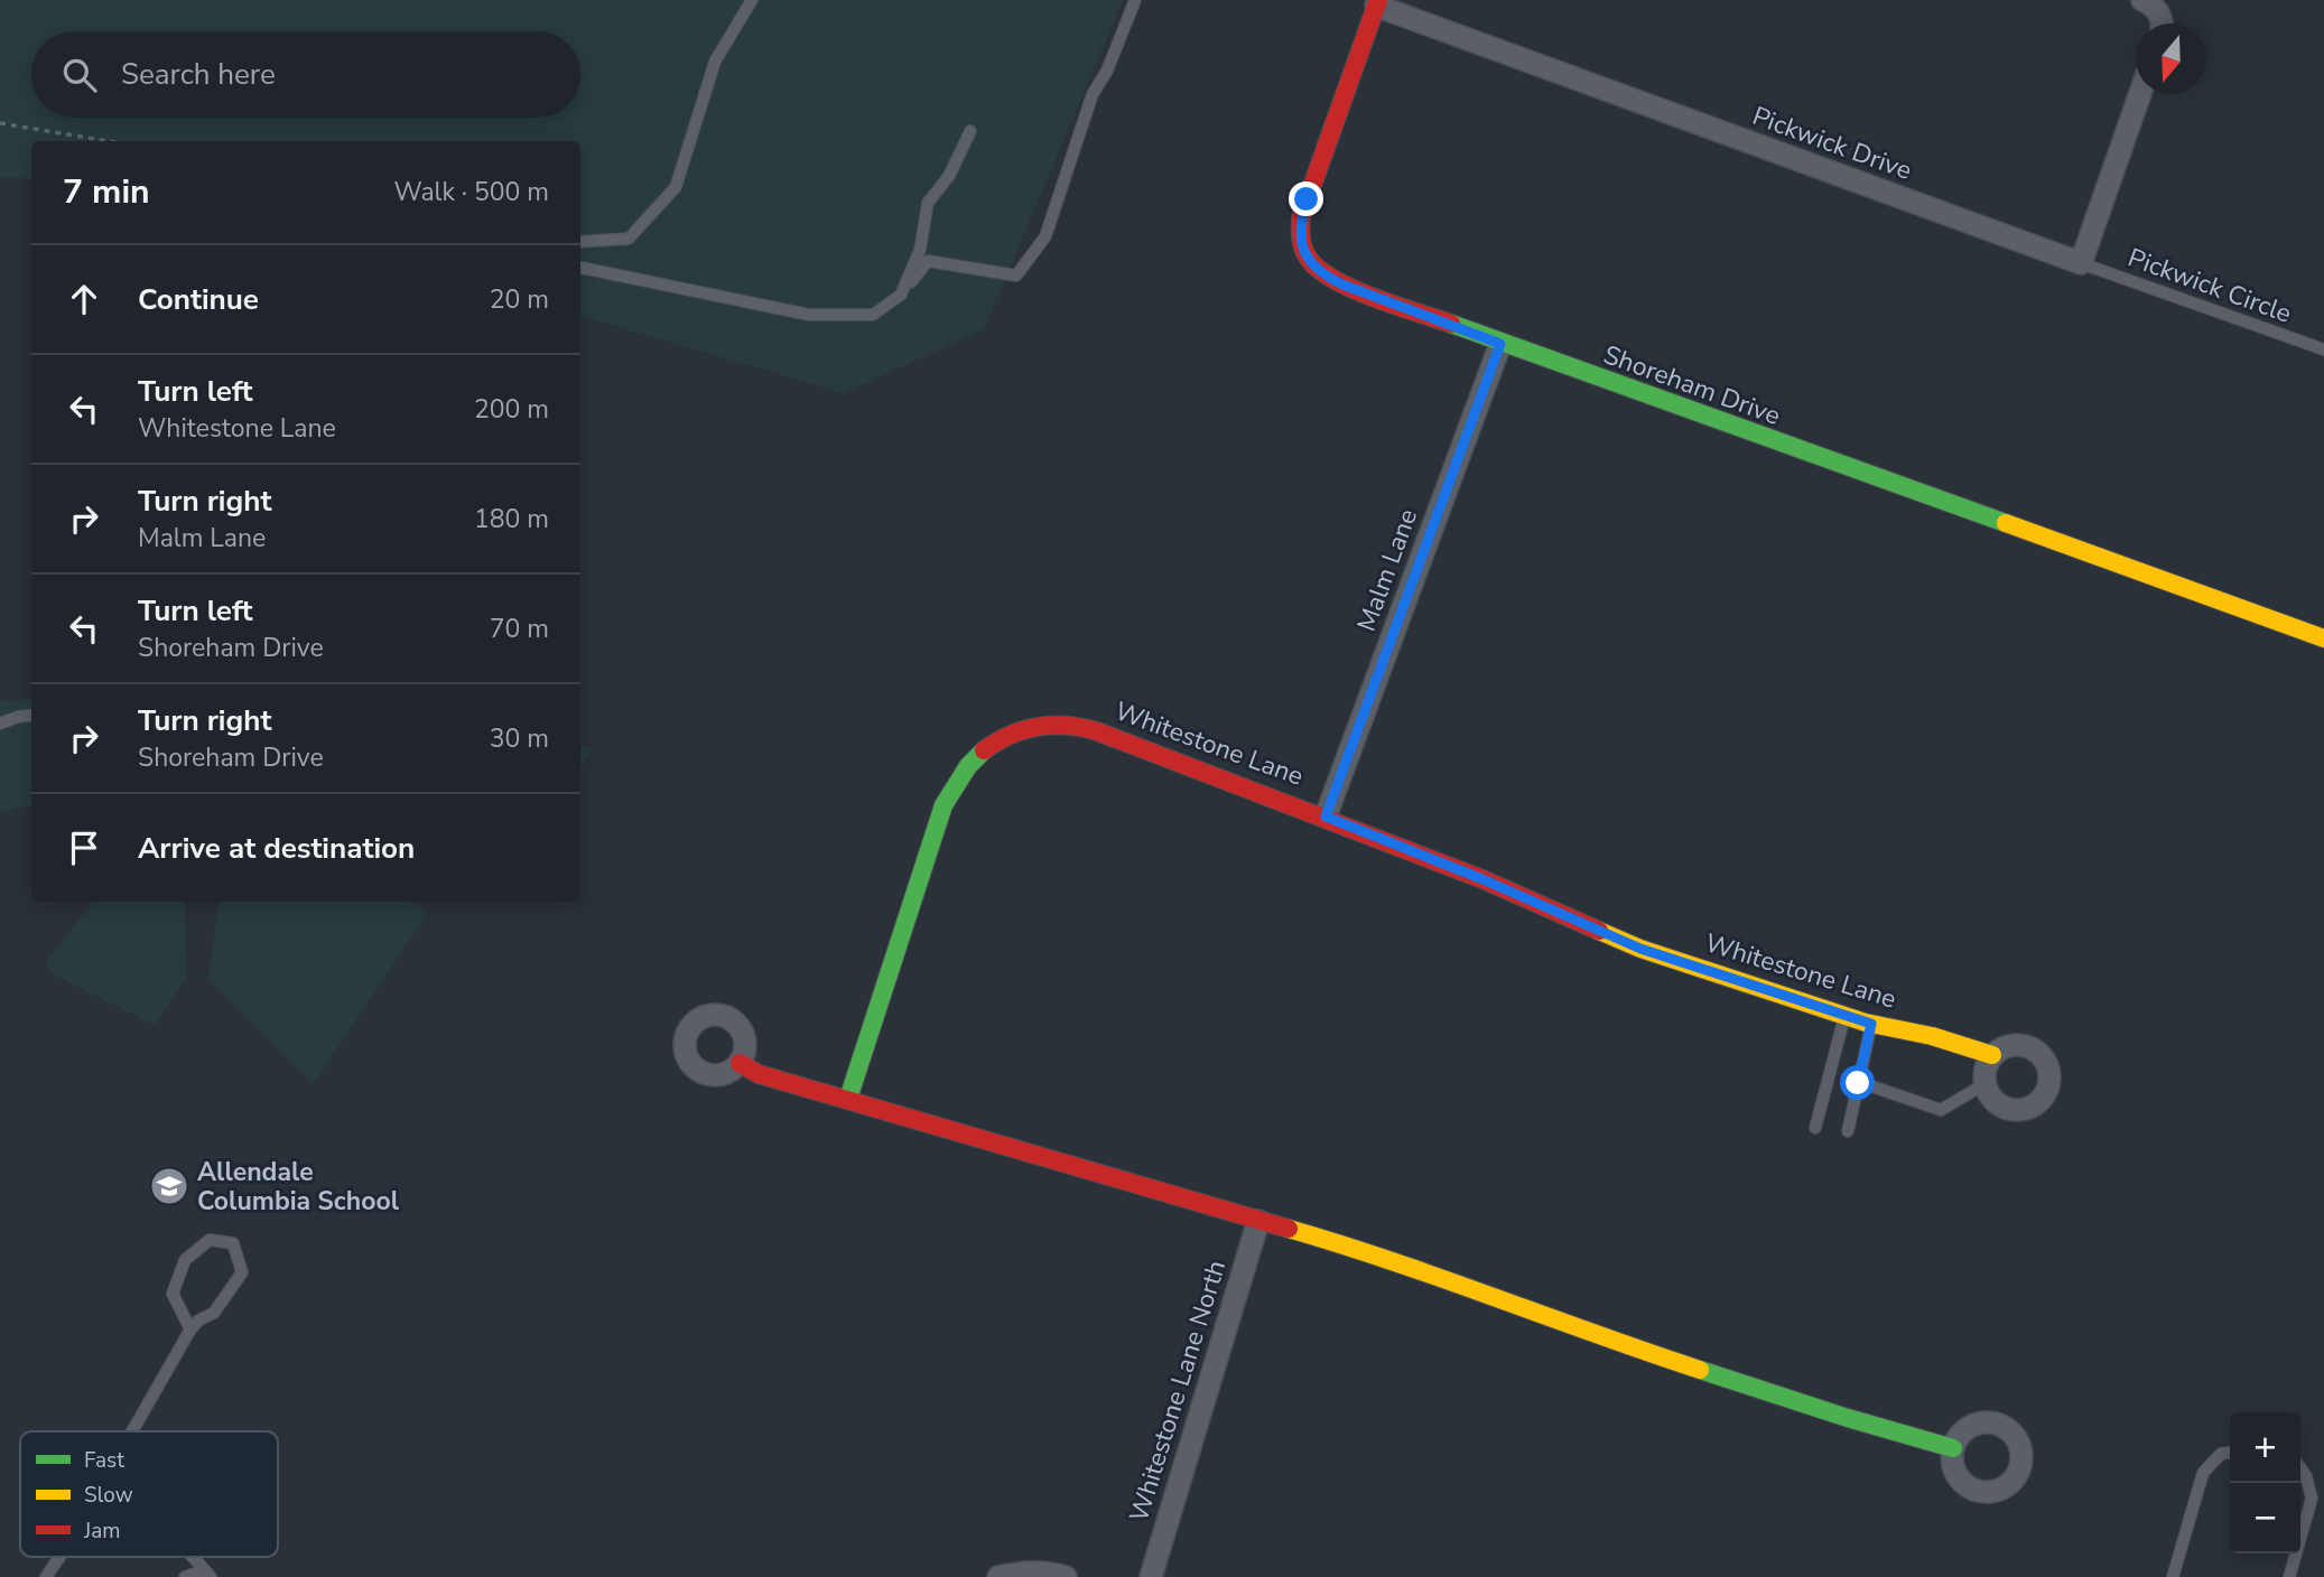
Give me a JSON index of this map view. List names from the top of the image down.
{
  "streets": {
    "street": [
      "Pickwick Drive",
      "Shoreham Drive",
      "Malm Lane",
      "Whitestone Lane",
      "Whitestone Lane North"
    ],
    "lane": ["Pickwick Circle"]
  },
  "crossings": [
    ["Pickwick Drive", "Pickwick Circle"],
    ["Pickwick Drive", "Shoreham Drive"],
    ["Shoreham Drive", "Malm Lane"],
    ["Malm Lane", "Whitestone Lane"]
  ],
  "places": {
    "school or university": ["Allendale Columbia School"]
  },
  "legend": ["Fast", "Slow", "Jam"],
  "north": "bottom",
  "page": {
    "search": "Search here",
    "heading": ["7 min", "Walk · 500 m"],
    "list": [
      ["Continue", "20 m"],
      ["Turn left", "Whitestone Lane", "200 m"],
      ["Turn right", "Malm Lane", "180 m"],
      ["Turn left", "Shoreham Drive", "70 m"],
      ["Turn right", "Shoreham Drive", "30 m"],
      "Arrive at destination"
    ],
    "map_buttons": ["+", "−"]
  }
}
